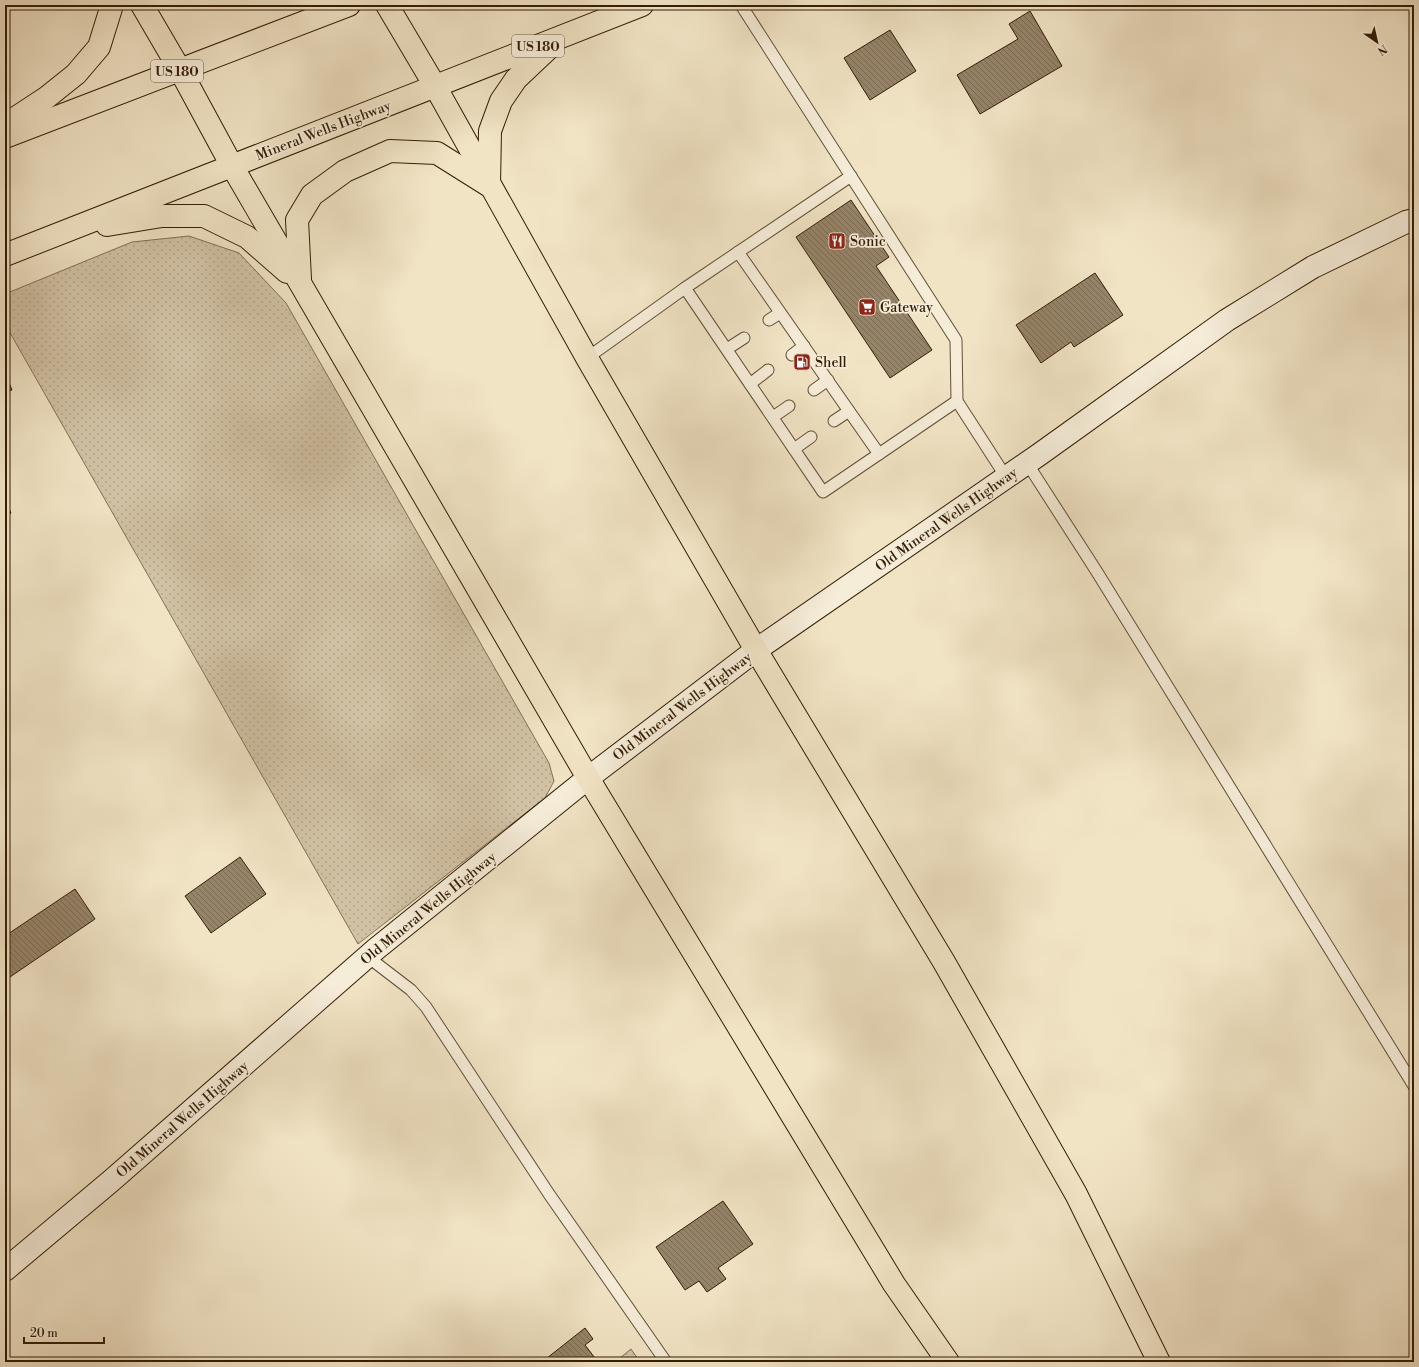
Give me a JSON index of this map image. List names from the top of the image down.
{
  "streets": {
    "main road": ["US 180", "Mineral Wells Highway"],
    "street": ["Old Mineral Wells Highway"]
  },
  "places": {
    "restaurant": ["Sonic"],
    "supermarket": ["Gateway"],
    "fuel station": ["Shell"]
  },
  "scale_bar": "20 m",
  "north": "bottom right"
}
